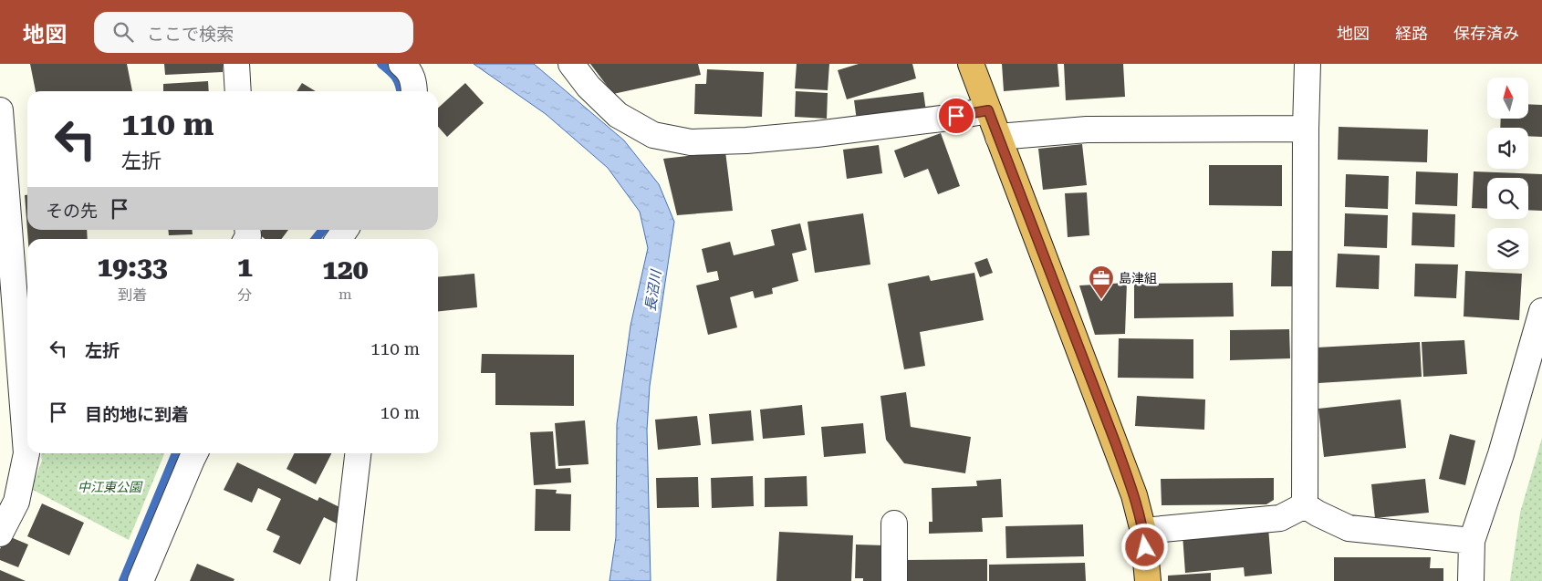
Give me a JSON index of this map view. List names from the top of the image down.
{
  "water": ["長沼川"],
  "parks": ["中江東公園"],
  "places": {
    "office": ["島津組"]
  },
  "north": "top",
  "page": {
    "header": "地図",
    "search": "ここで検索",
    "nav": ["地図", "経路", "保存済み"],
    "turn": ["110 m", "左折"],
    "then": "その先",
    "eta": [
      "19:33",
      "到着",
      "1",
      "分",
      "120",
      "m"
    ],
    "list": [
      {
        "name": "左折",
        "value": "110 m"
      },
      {
        "name": "目的地に到着",
        "value": "10 m"
      }
    ]
  }
}
